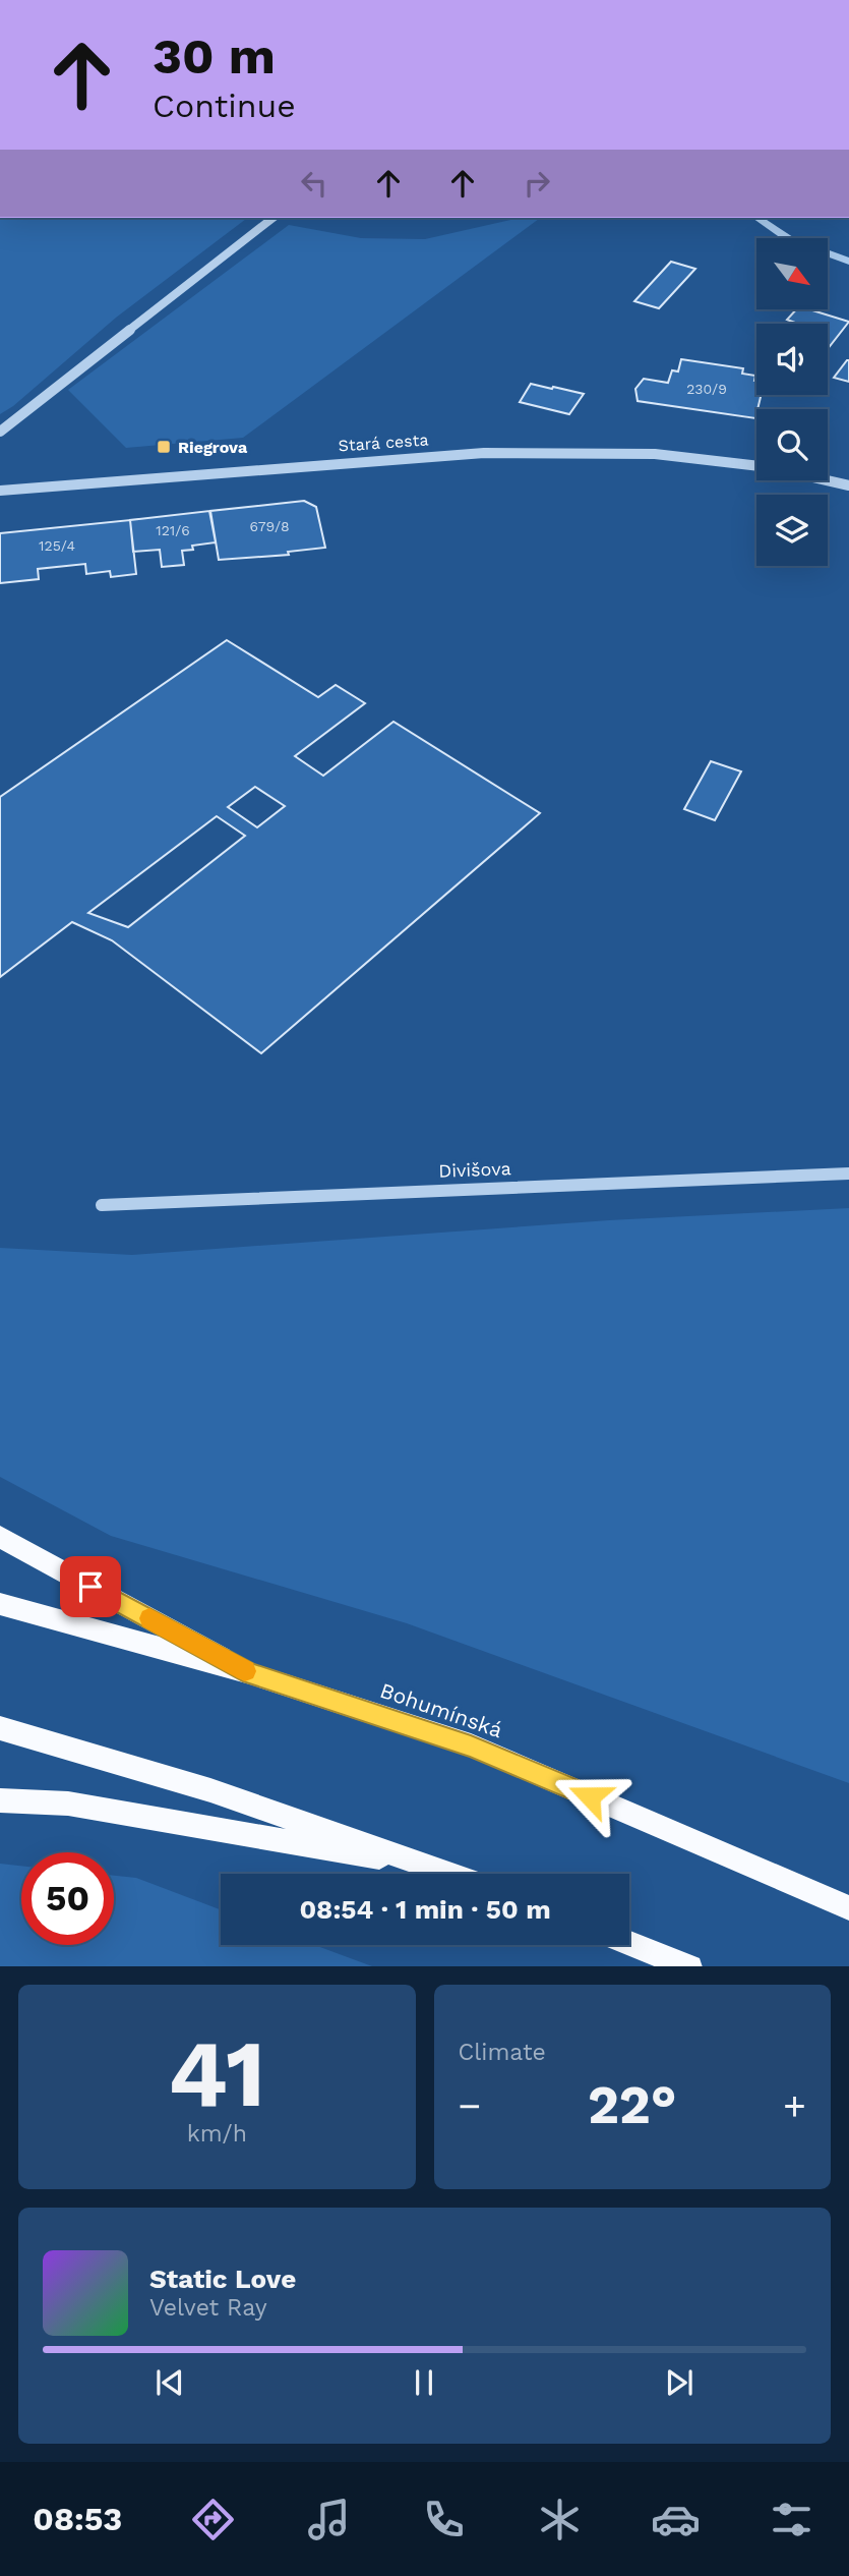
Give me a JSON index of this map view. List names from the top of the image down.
{
  "streets": {
    "main road": ["Bohumínská"],
    "street": ["Stará cesta", "Divišova"]
  },
  "places": {
    "transit": ["Riegrova"]
  },
  "house_numbers": [
    "230/9",
    "679/8",
    "121/6",
    "125/4"
  ],
  "north": "bottom right",
  "page": {
    "turn": ["30 m", "Continue"],
    "limit": "50",
    "trip": "08:54 · 1 min · 50 m",
    "tile": [
      ["41", "km/h"],
      "Climate"
    ],
    "heat": ["−", "22°", "+"],
    "song": ["Static Love", "Velvet Ray"],
    "tabs": "08:53"
  }
}
